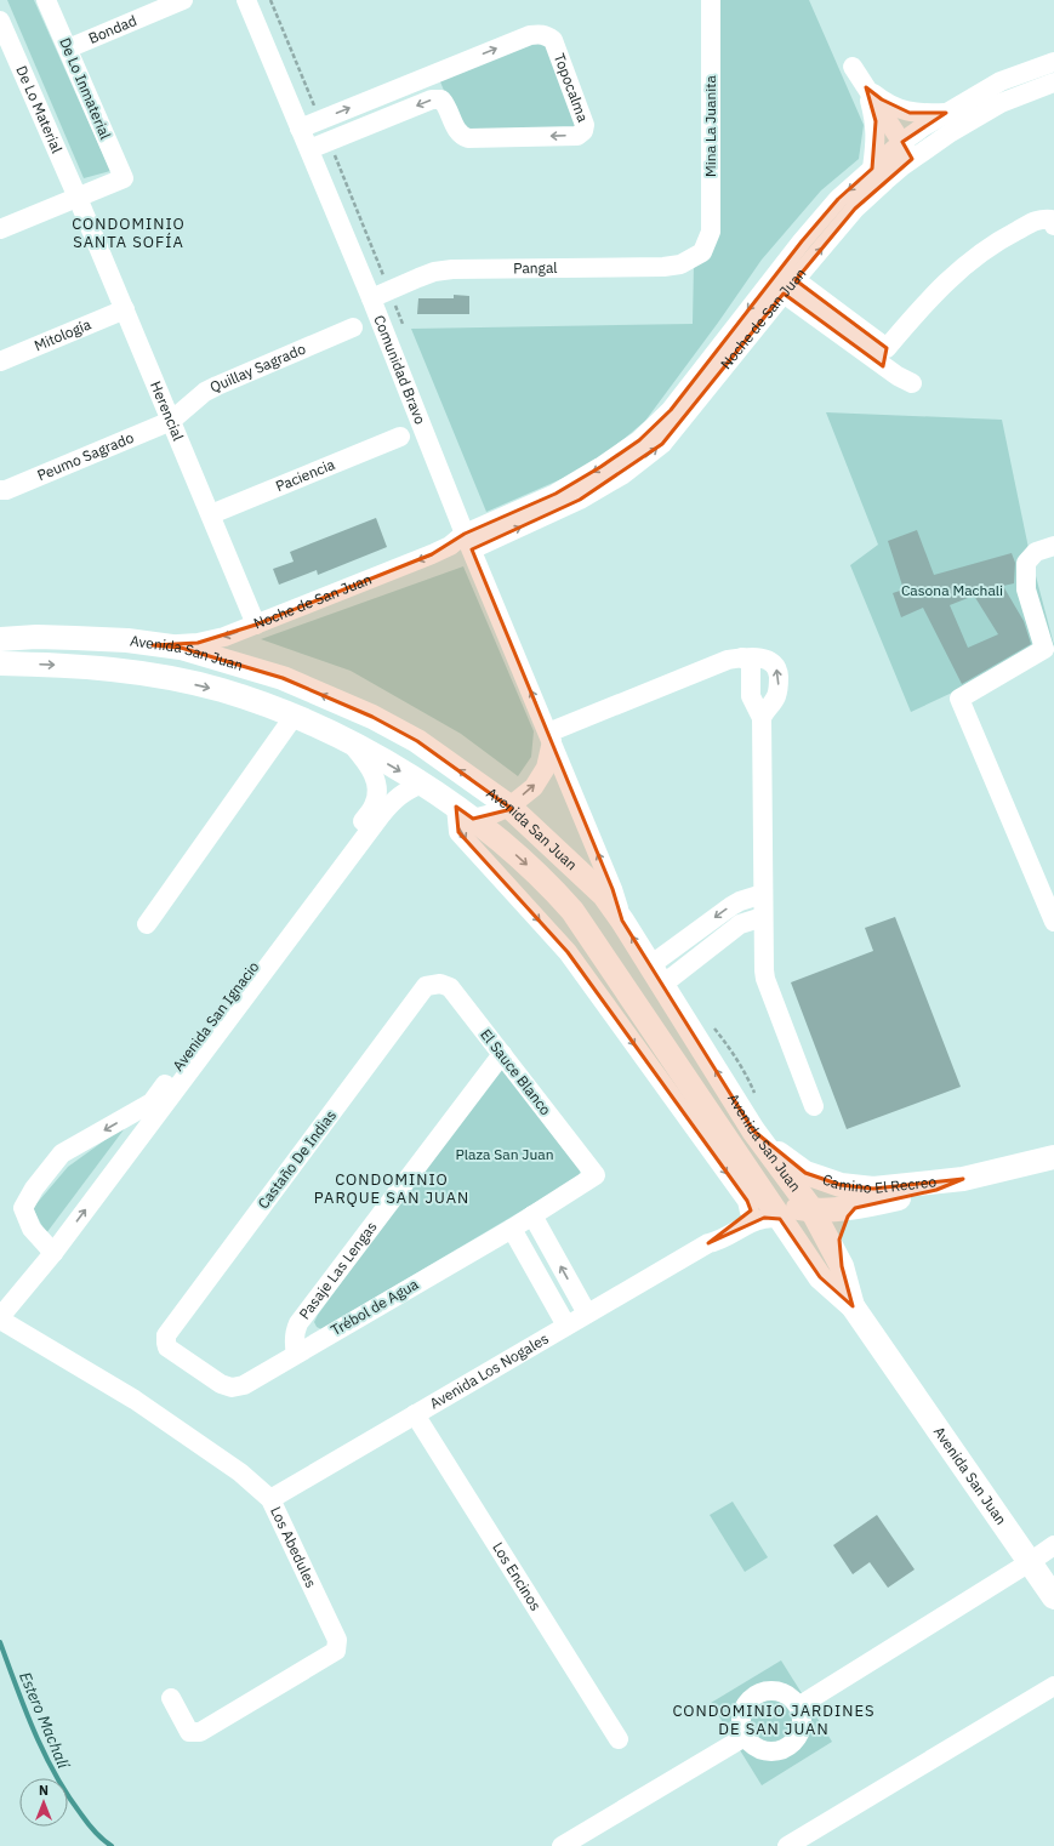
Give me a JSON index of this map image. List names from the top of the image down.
{
  "streets": {
    "main road": ["Avenida San Juan", "Camino El Recreo"],
    "street": [
      "Bondad",
      "De Lo Inmaterial",
      "Topocalma",
      "De Lo Material",
      "Mina La Juanita",
      "Pangal",
      "Noche de San Juan",
      "Mitología",
      "Quillay Sagrado",
      "Comunidad Bravo",
      "Herencial",
      "Peumo Sagrado",
      "Paciencia",
      "Avenida San Ignacio",
      "El Sauce Blanco",
      "Castaño De Indias",
      "Pasaje Las Lengas",
      "Trébol de Agua",
      "Avenida Los Nogales",
      "Los Abedules",
      "Los Encinos"
    ]
  },
  "crossings": [
    ["Bondad", "De Lo Inmaterial"],
    ["De Lo Inmaterial", "De Lo Material"],
    ["De Lo Inmaterial", "Herencial"],
    ["Topocalma", "Comunidad Bravo"],
    ["De Lo Material", "Herencial"],
    ["Mina La Juanita", "Pangal"],
    ["Pangal", "Comunidad Bravo"],
    ["Noche de San Juan", "Comunidad Bravo"],
    ["Noche de San Juan", "Herencial"],
    ["Noche de San Juan", "Avenida San Juan"],
    ["Mitología", "Herencial"],
    ["Quillay Sagrado", "Herencial"],
    ["Quillay Sagrado", "Peumo Sagrado"],
    ["Comunidad Bravo", "Avenida San Juan"],
    ["Herencial", "Peumo Sagrado"],
    ["Herencial", "Paciencia"],
    ["Avenida San Juan", "Avenida San Ignacio"],
    ["Avenida San Juan", "Camino El Recreo"],
    ["Avenida San Juan", "Avenida Los Nogales"],
    ["Avenida San Ignacio", "Los Abedules"],
    ["El Sauce Blanco", "Castaño De Indias"],
    ["El Sauce Blanco", "Pasaje Las Lengas"],
    ["El Sauce Blanco", "Trébol de Agua"],
    ["Castaño De Indias", "Trébol de Agua"],
    ["Camino El Recreo", "Avenida Los Nogales"],
    ["Pasaje Las Lengas", "Trébol de Agua"],
    ["Avenida Los Nogales", "Los Abedules"],
    ["Avenida Los Nogales", "Los Encinos"]
  ],
  "districts": ["CONDOMINIO SANTA SOFÍA", "CONDOMINIO PARQUE SAN JUAN", "CONDOMINIO JARDINES DE SAN JUAN"],
  "water": ["Estero Machalí"],
  "parks": ["Casona Machali", "Plaza San Juan"],
  "north": "top"
}
